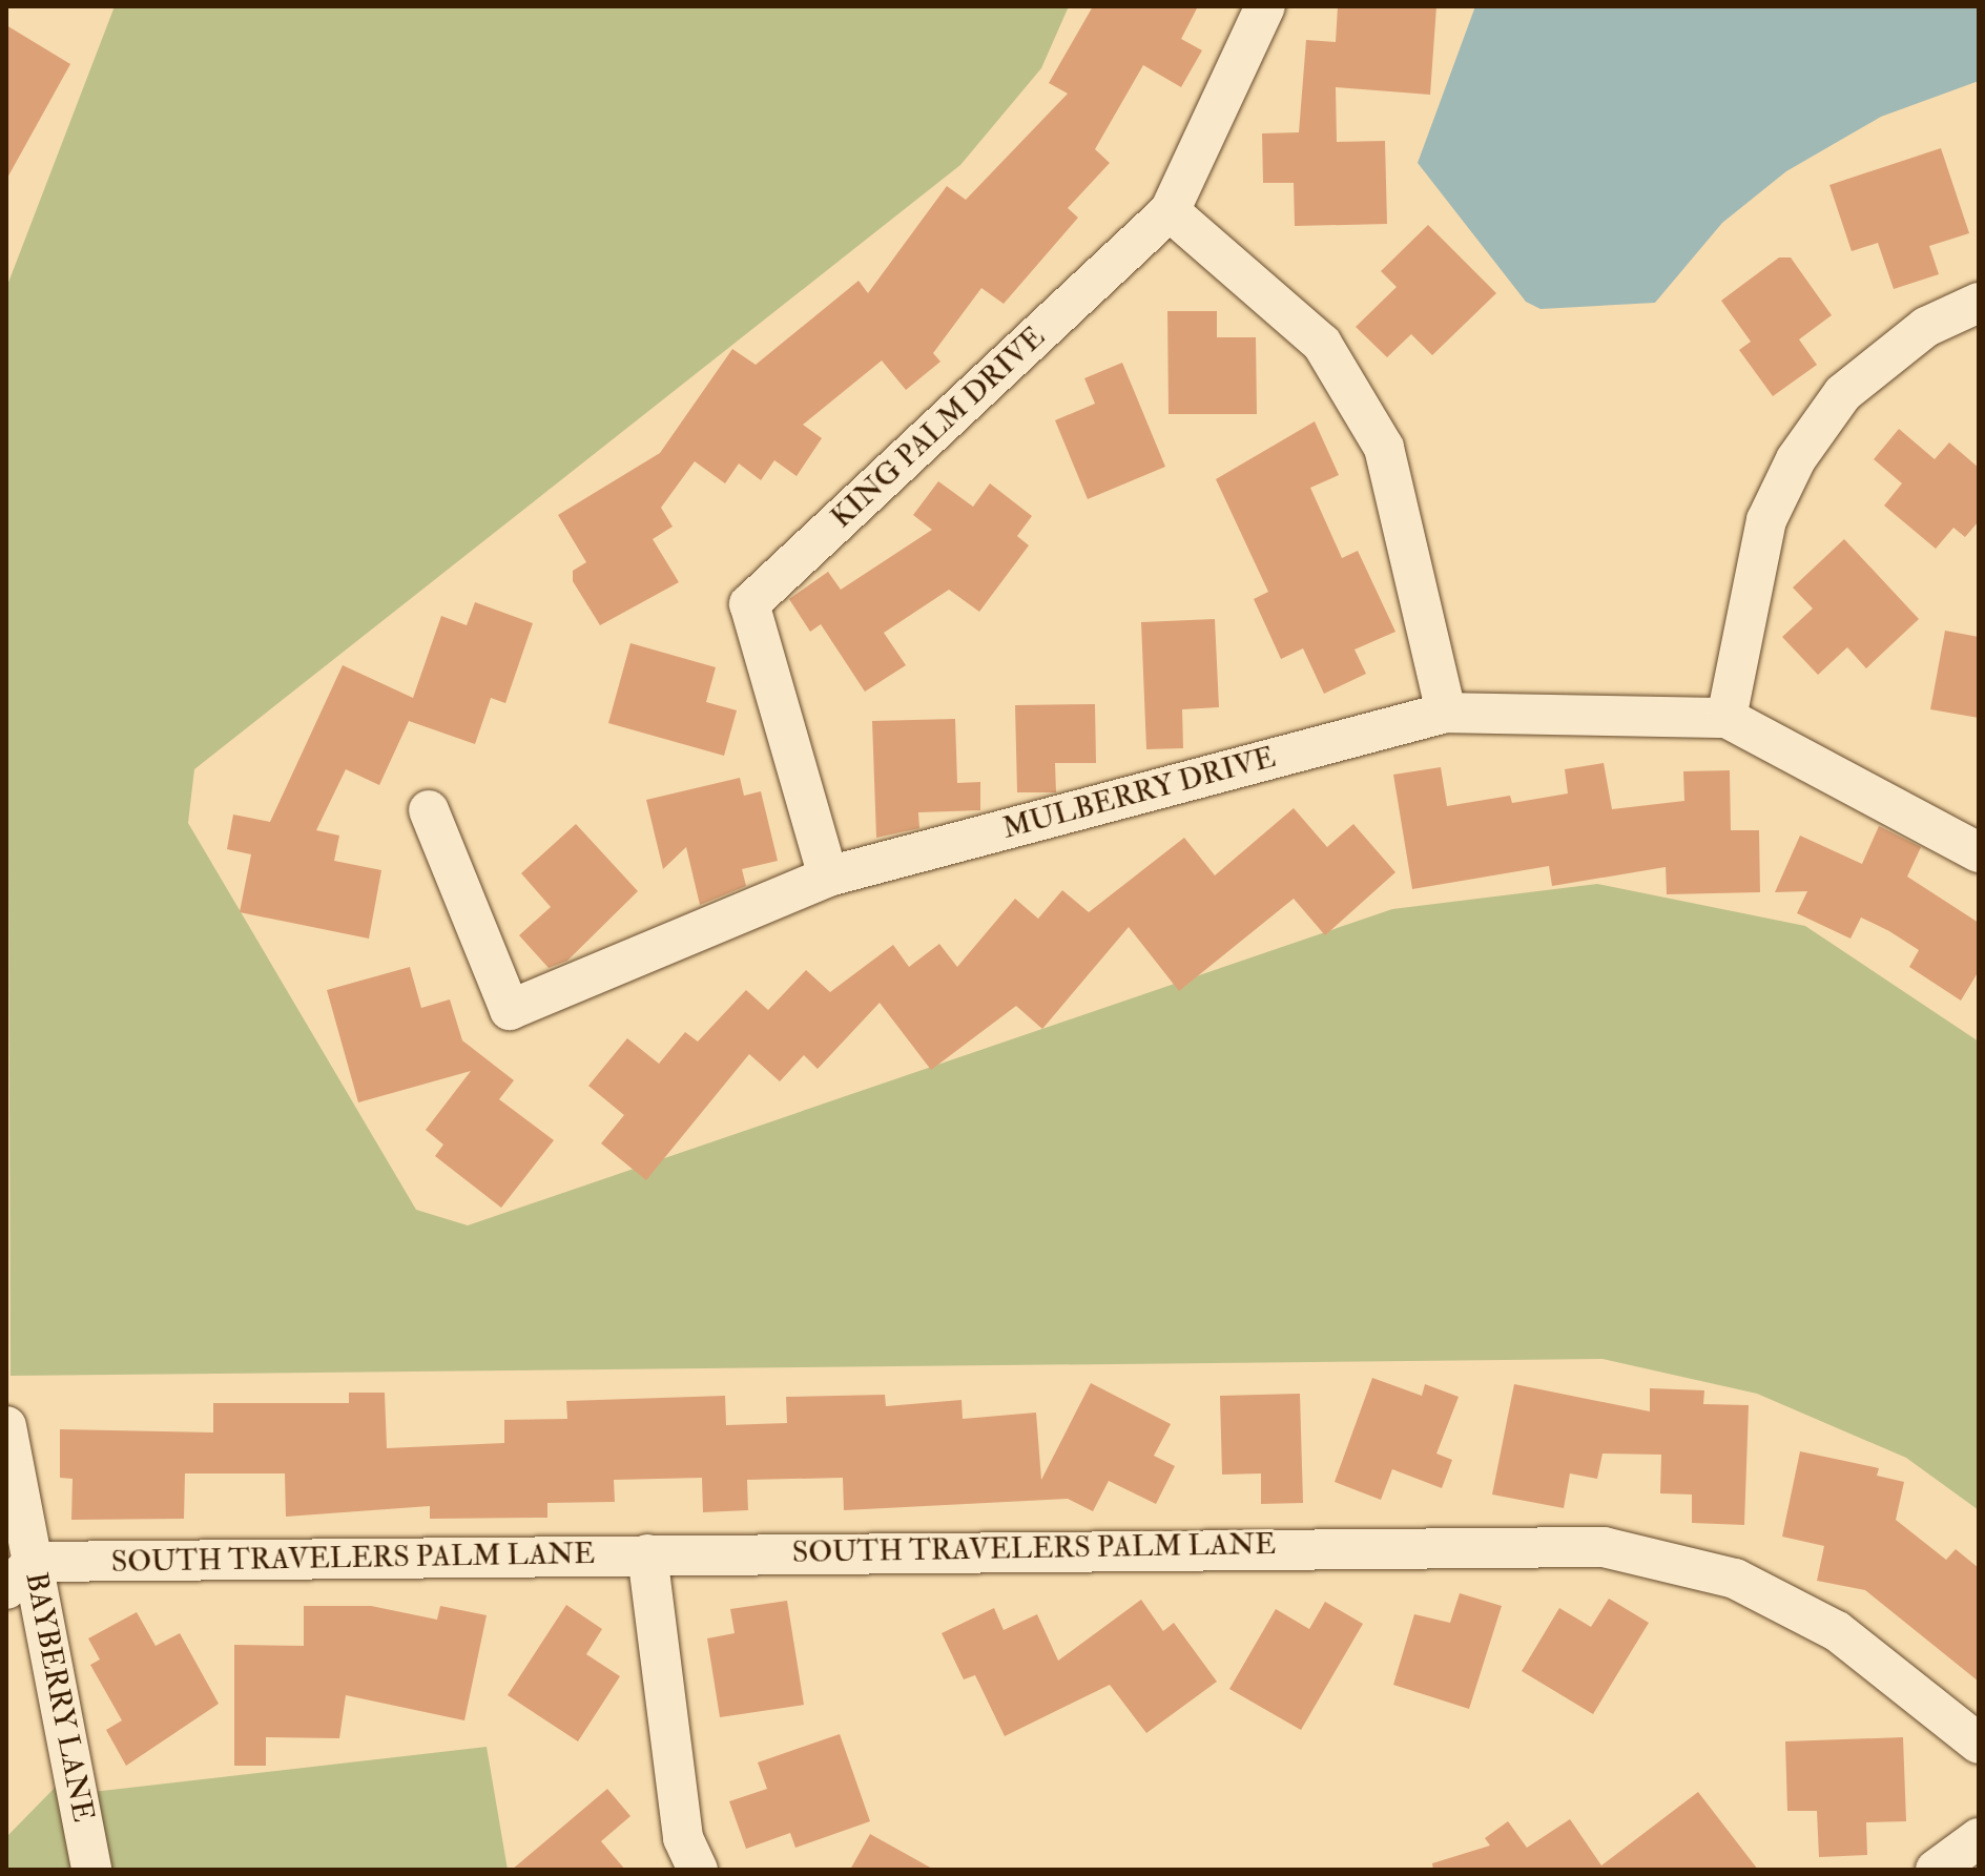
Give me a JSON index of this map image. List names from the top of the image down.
{
  "streets": {
    "street": [
      "KING PALM DRIVE",
      "MULBERRY DRIVE",
      "SOUTH TRAVELERS PALM LANE",
      "BAYBERRY LANE"
    ]
  },
  "crossings": [
    ["KING PALM DRIVE", "MULBERRY DRIVE"],
    ["SOUTH TRAVELERS PALM LANE", "BAYBERRY LANE"]
  ]
}
